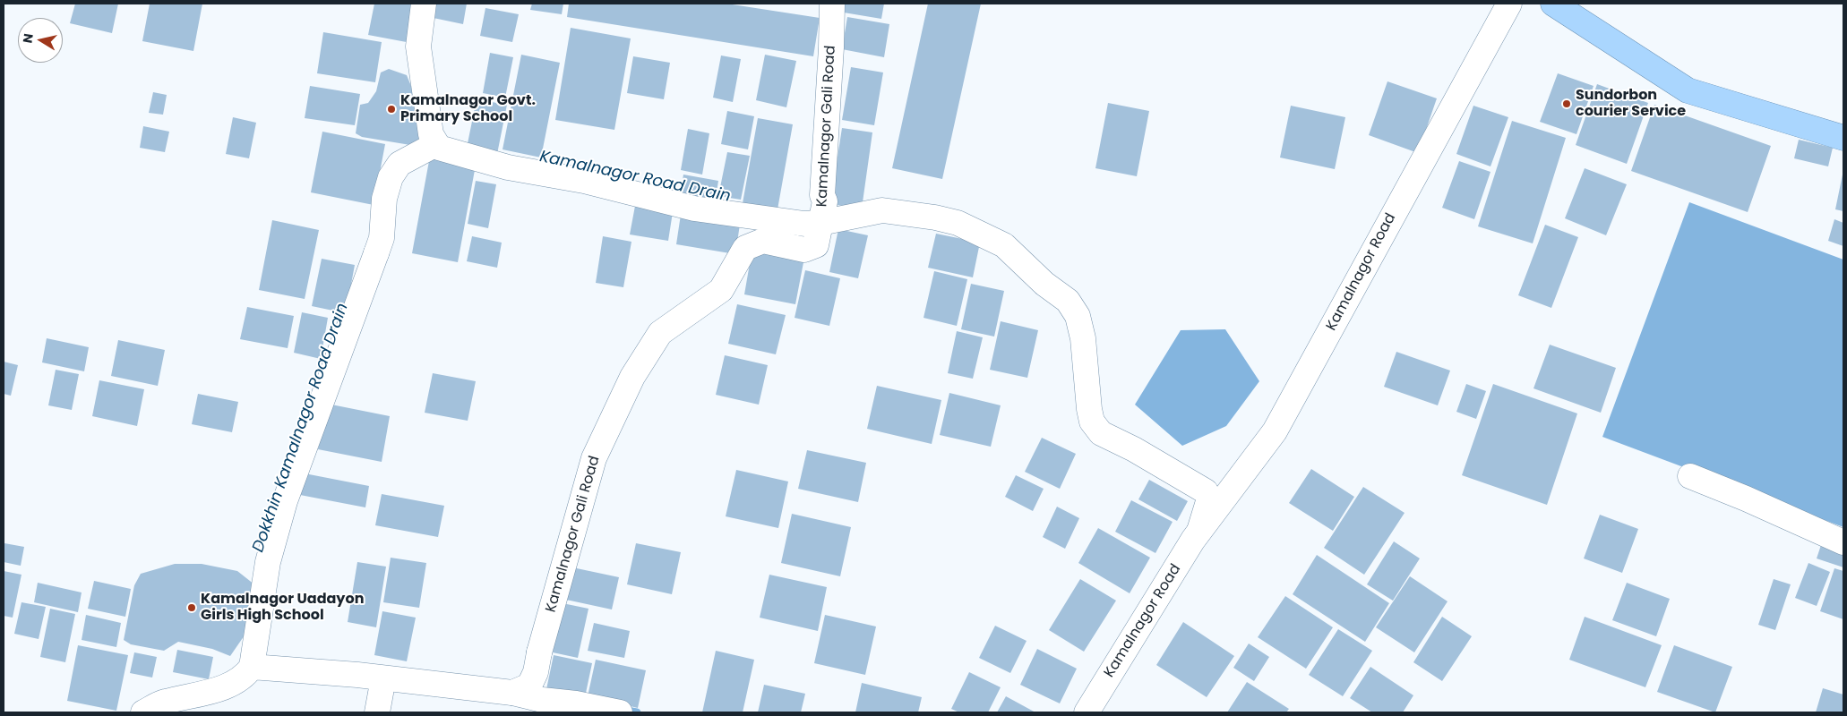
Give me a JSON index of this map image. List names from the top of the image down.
{
  "streets": {
    "street": ["Kamalnagor Gali Road", "Kamalnagor Road"]
  },
  "crossings": [
    ["Kamalnagor Gali Road", "Kamalnagor Road"]
  ],
  "water": ["Kamalnagor Road Drain", "Dokkhin Kamalnagor Road Drain"],
  "places": ["Sundorbon courier Service", "Kamalnagor Govt. Primary School", "Kamalnagor Uadayon Girls High School"],
  "north": "left"
}
